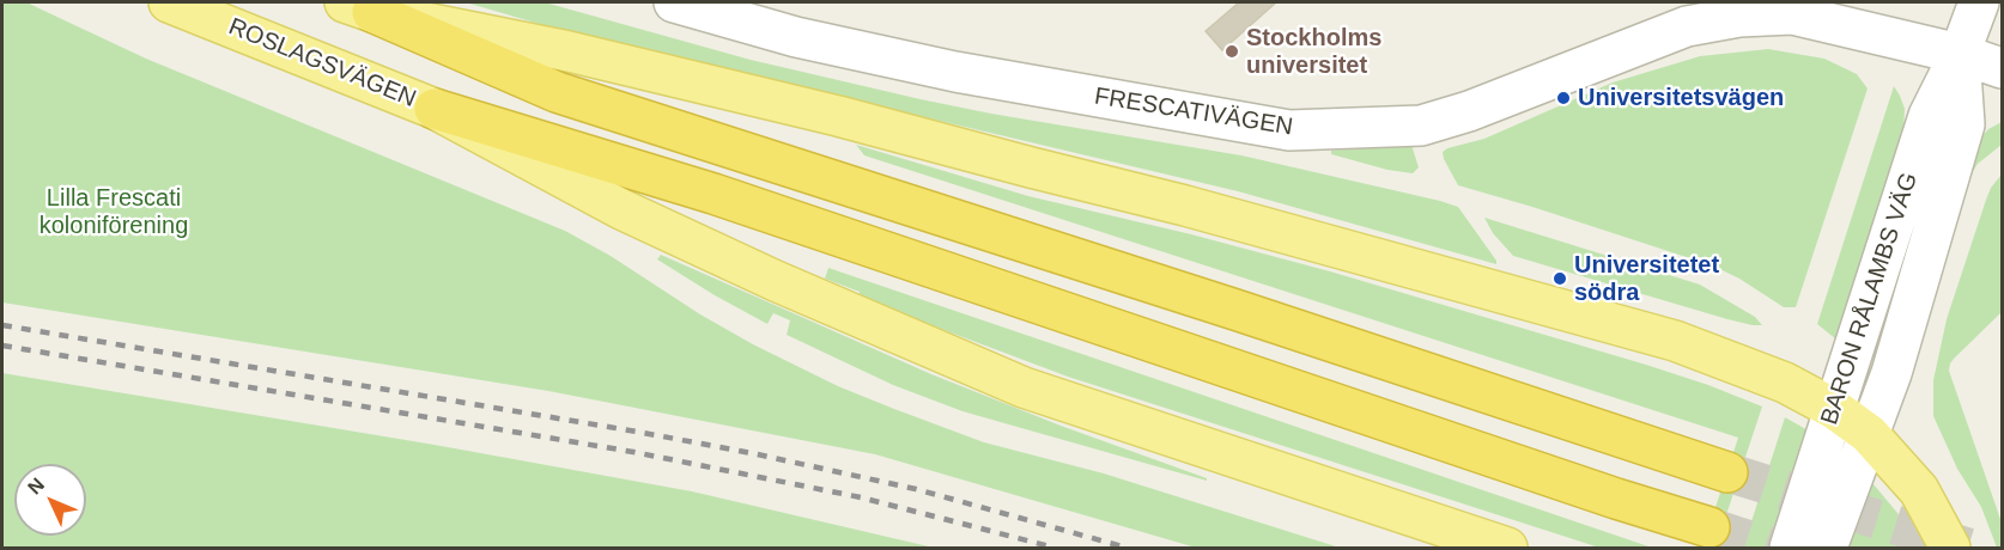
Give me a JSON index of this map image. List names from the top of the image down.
{
  "streets": {
    "main road": ["ROSLAGSVÄGEN"],
    "street": ["FRESCATIVÄGEN", "BARON RÅLAMBS VÄG"]
  },
  "crossings": [
    ["FRESCATIVÄGEN", "BARON RÅLAMBS VÄG"]
  ],
  "parks": ["Lilla Frescati koloniförening"],
  "places": ["Stockholms universitet", "Universitetsvägen", "Universitetet södra"],
  "north": "top left"
}
